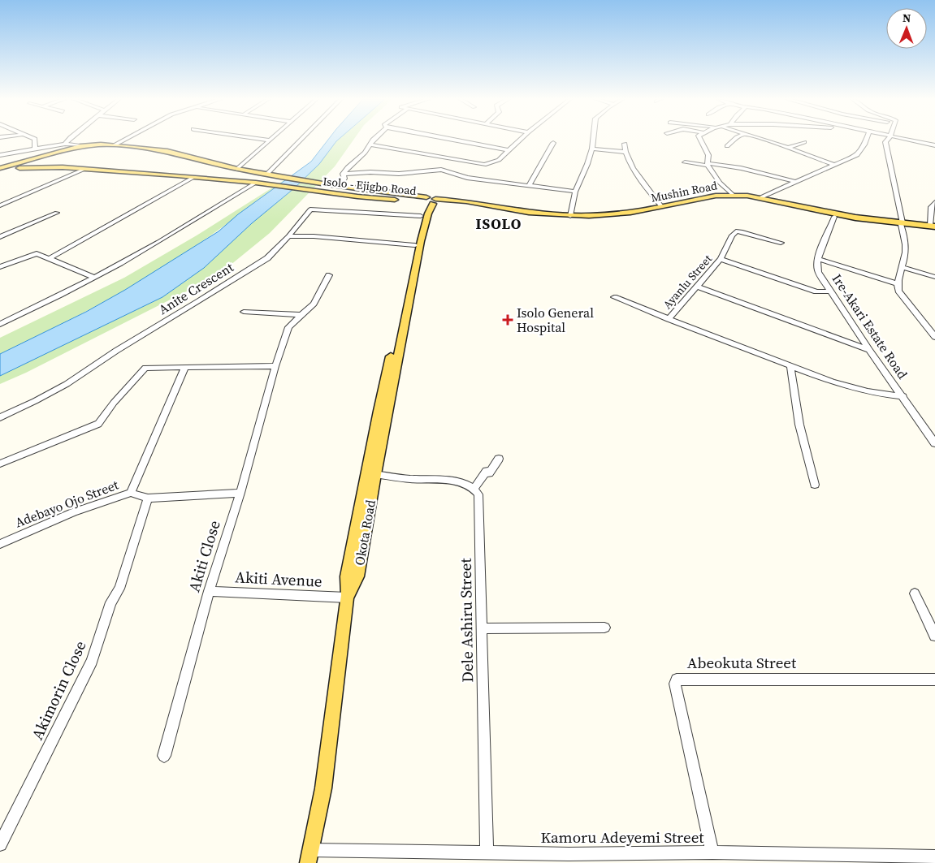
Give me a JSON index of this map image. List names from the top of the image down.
{
  "streets": {
    "main road": ["Isolo - Ejigbo Road", "Mushin Road", "Okota Road"],
    "street": [
      "Ayanlu Street",
      "Anite Crescent",
      "Ire-Akari Estate Road",
      "Adebayo Ojo Street",
      "Akiti Close",
      "Akiti Avenue",
      "Dele Ashiru Street",
      "Abeokuta Street",
      "Akimorin Close",
      "Kamoru Adeyemi Street"
    ]
  },
  "crossings": [
    ["Mushin Road", "Okota Road"],
    ["Adebayo Ojo Street", "Akiti Close"],
    ["Adebayo Ojo Street", "Akimorin Close"],
    ["Okota Road", "Akiti Avenue"],
    ["Okota Road", "Kamoru Adeyemi Street"],
    ["Akiti Close", "Akiti Avenue"],
    ["Dele Ashiru Street", "Kamoru Adeyemi Street"],
    ["Abeokuta Street", "Kamoru Adeyemi Street"]
  ],
  "districts": ["ISOLO"],
  "places": {
    "health": ["Isolo General Hospital"]
  },
  "north": "top"
}
